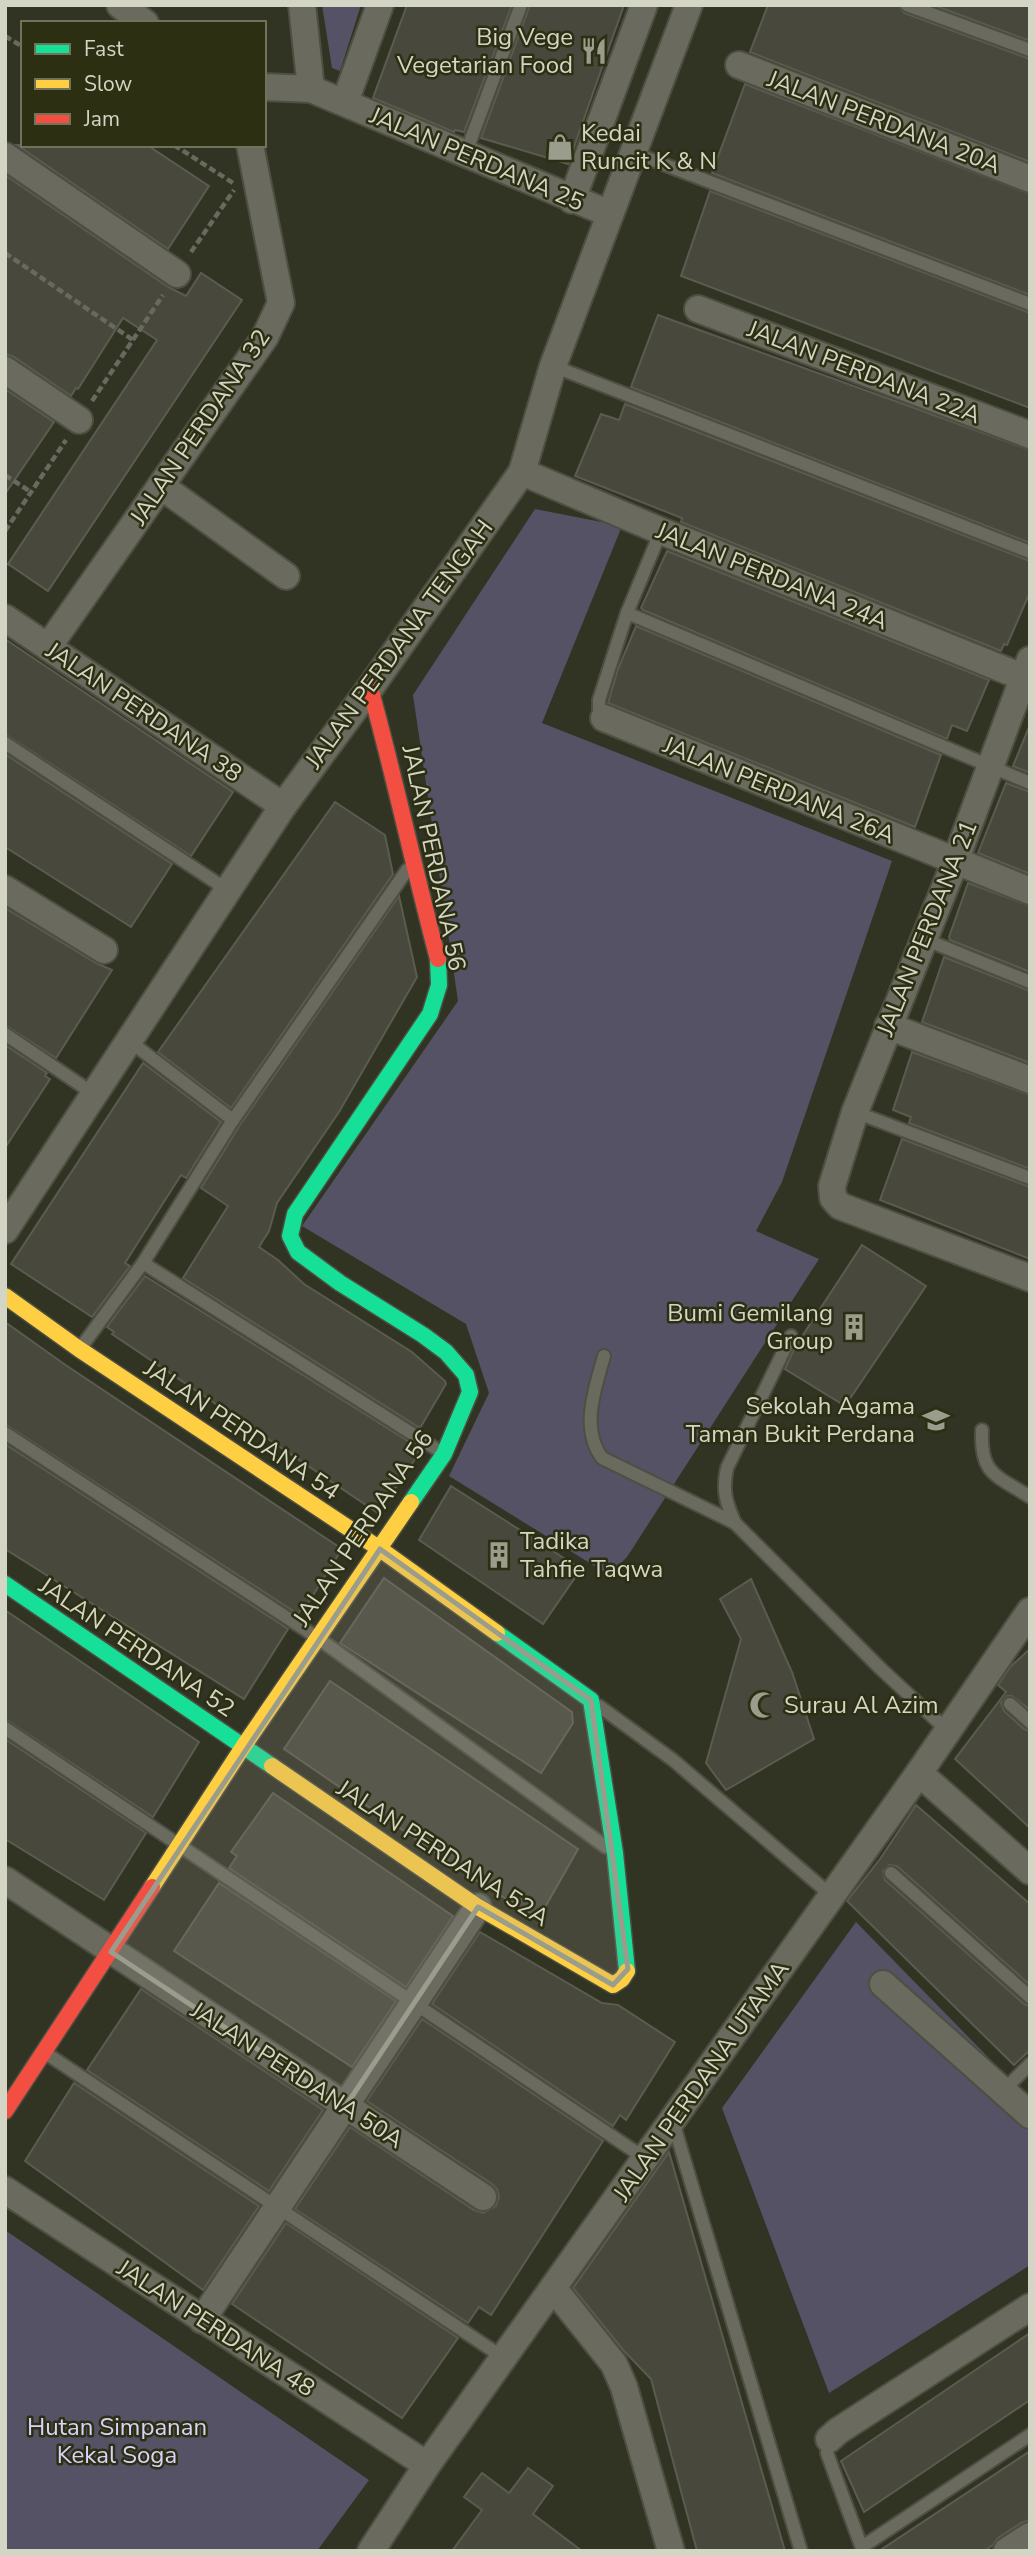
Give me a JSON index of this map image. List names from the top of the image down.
{
  "streets": {
    "street": [
      "JALAN PERDANA 20A",
      "JALAN PERDANA 25",
      "JALAN PERDANA 22A",
      "JALAN PERDANA 32",
      "JALAN PERDANA 24A",
      "JALAN PERDANA TENGAH",
      "JALAN PERDANA 38",
      "JALAN PERDANA 26A",
      "JALAN PERDANA 56",
      "JALAN PERDANA 21",
      "JALAN PERDANA 54",
      "JALAN PERDANA 52",
      "JALAN PERDANA 52A",
      "JALAN PERDANA 50A",
      "JALAN PERDANA UTAMA",
      "JALAN PERDANA 48"
    ]
  },
  "crossings": [
    ["JALAN PERDANA 25", "JALAN PERDANA TENGAH"],
    ["JALAN PERDANA 32", "JALAN PERDANA 38"],
    ["JALAN PERDANA 24A", "JALAN PERDANA TENGAH"],
    ["JALAN PERDANA 24A", "JALAN PERDANA 21"],
    ["JALAN PERDANA TENGAH", "JALAN PERDANA 38"],
    ["JALAN PERDANA TENGAH", "JALAN PERDANA 56"],
    ["JALAN PERDANA 26A", "JALAN PERDANA 21"],
    ["JALAN PERDANA 56", "JALAN PERDANA 54"],
    ["JALAN PERDANA 56", "JALAN PERDANA 52"],
    ["JALAN PERDANA 56", "JALAN PERDANA 52A"],
    ["JALAN PERDANA 56", "JALAN PERDANA 50A"],
    ["JALAN PERDANA 52", "JALAN PERDANA 52A"],
    ["JALAN PERDANA UTAMA", "JALAN PERDANA 48"]
  ],
  "parks": ["Hutan Simpanan Kekal Soga"],
  "places": {
    "restaurant": ["Big Vege Vegetarian Food"],
    "shop": ["Kedai Runcit K & N"],
    "building": ["Bumi Gemilang Group", "Tadika Tahfie Taqwa"],
    "school or university": ["Sekolah Agama Taman Bukit Perdana"],
    "mosque": ["Surau Al Azim"]
  },
  "legend": ["Fast", "Slow", "Jam"]
}
